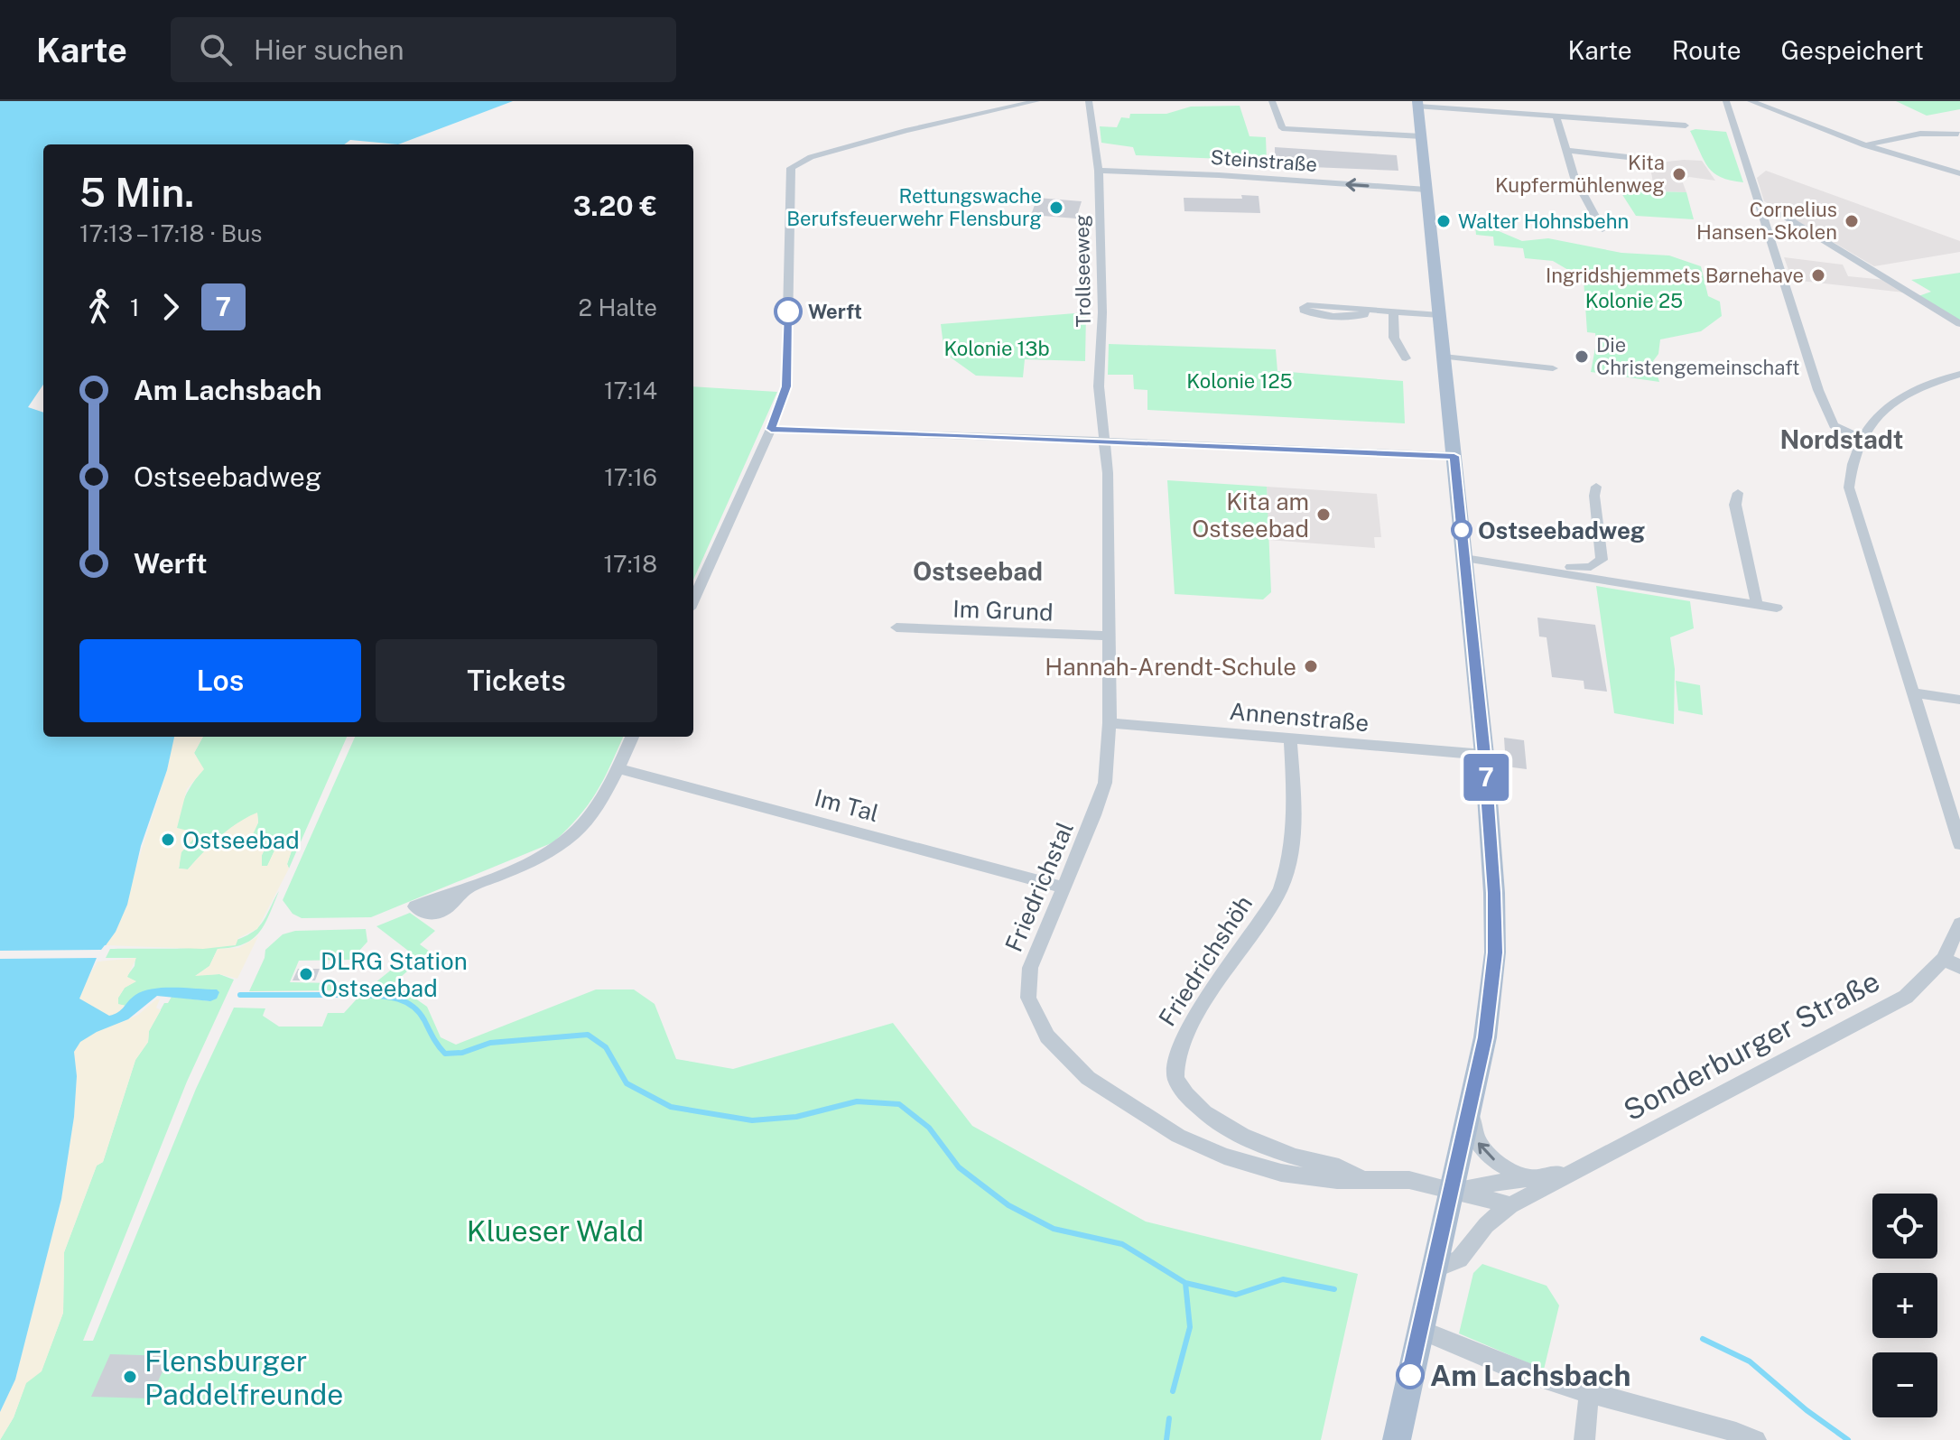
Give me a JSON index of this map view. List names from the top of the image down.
{
  "streets": {
    "street": [
      "Steinstraße",
      "Trollseeweg",
      "Im Grund",
      "Annenstraße",
      "Im Tal",
      "Friedrichstal",
      "Friedrichshöh",
      "Sonderburger Straße"
    ]
  },
  "crossings": [
    ["Steinstraße", "Trollseeweg"],
    ["Trollseeweg", "Friedrichstal"],
    ["Im Grund", "Friedrichstal"],
    ["Annenstraße", "Friedrichstal"],
    ["Annenstraße", "Friedrichshöh"],
    ["Im Tal", "Friedrichstal"],
    ["Friedrichstal", "Friedrichshöh"],
    ["Friedrichshöh", "Sonderburger Straße"]
  ],
  "one_way": ["Steinstraße"],
  "districts": ["Nordstadt", "Ostseebad"],
  "parks": [
    "Kolonie 25",
    "Kolonie 13b",
    "Kolonie 125",
    "Klueser Wald"
  ],
  "places": [
    "Kita Kupfermühlenweg",
    "Rettungswache Berufsfeuerwehr Flensburg",
    "Walter Hohnsbehn",
    "Cornelius Hansen-Skolen",
    "Ingridshjemmets Børnehave",
    "Werft",
    "Die Christengemeinschaft",
    "Kita am Ostseebad",
    "Ostseebadweg",
    "Hannah-Arendt-Schule",
    "Ostseebad",
    "DLRG Station Ostseebad",
    "Am Lachsbach",
    "Flensburger Paddelfreunde"
  ],
  "lines": ["bus line 7"],
  "page": {
    "header": "Karte",
    "search": "Hier suchen",
    "nav": ["Karte", "Route", "Gespeichert"],
    "on_map": "7",
    "heading": ["5 Min.", "17:13 – 17:18 · Bus", "3.20 €"],
    "legs": ["1", "7", "2 Halte"],
    "list": [
      {
        "name": "Am Lachsbach",
        "value": "17:14"
      },
      {
        "name": "Ostseebadweg",
        "value": "17:16"
      },
      {
        "name": "Werft",
        "value": "17:18"
      }
    ],
    "buttons": ["Los", "Tickets"],
    "map_buttons": ["+", "−"]
  }
}
